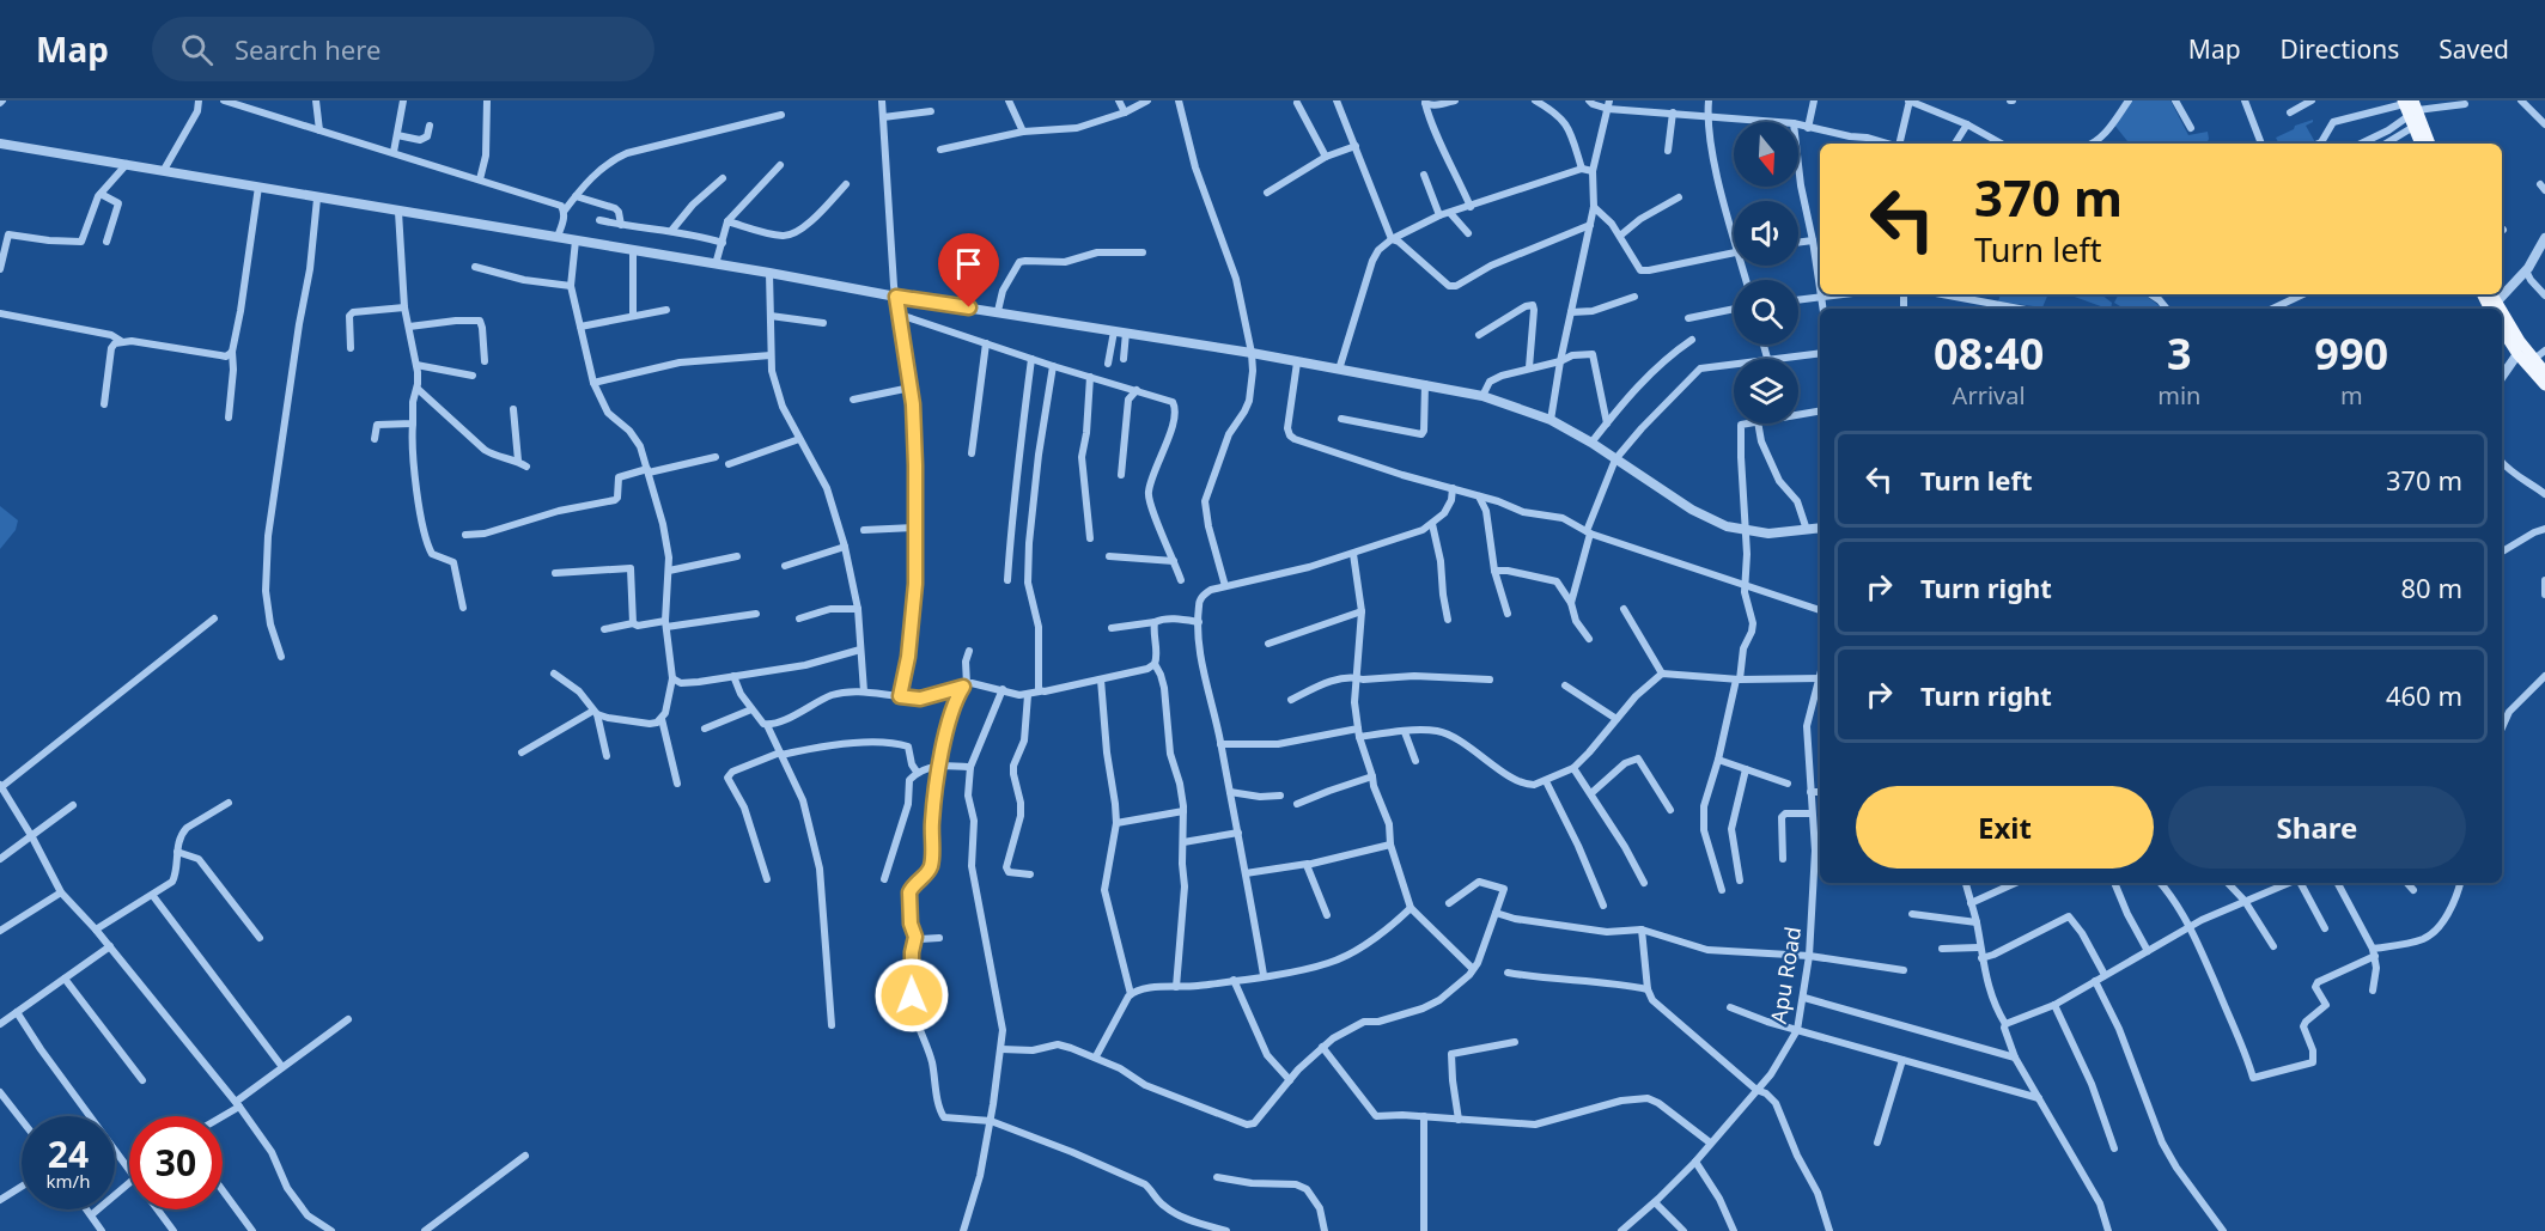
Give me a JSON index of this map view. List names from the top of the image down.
{
  "streets": {
    "street": ["Apu Road"]
  },
  "north": "bottom",
  "page": {
    "header": "Map",
    "search": "Search here",
    "nav": ["Map", "Directions", "Saved"],
    "turn": ["370 m", "Turn left"],
    "eta": [
      "08:40",
      "Arrival",
      "3",
      "min",
      "990",
      "m"
    ],
    "list": [
      {
        "name": "Turn left",
        "value": "370 m"
      },
      {
        "name": "Turn right",
        "value": "80 m"
      },
      {
        "name": "Turn right",
        "value": "460 m"
      }
    ],
    "buttons": ["Exit", "Share"],
    "speed": "24 km/h",
    "limit": "30"
  }
}
